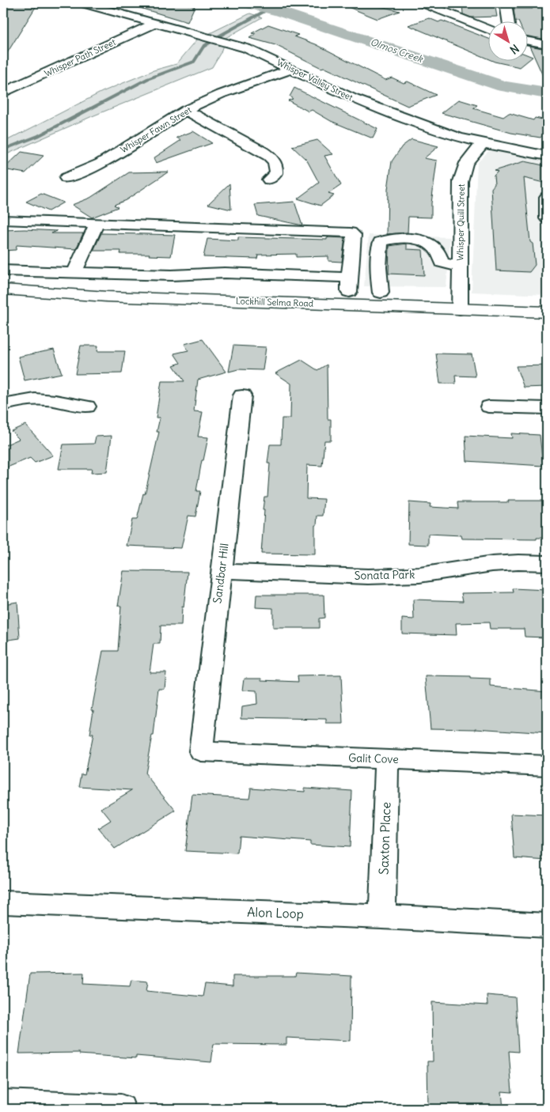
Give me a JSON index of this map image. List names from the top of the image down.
{
  "streets": {
    "main road": ["Lockhill Selma Road"],
    "street": [
      "Whisper Path Street",
      "Whisper Valley Street",
      "Whisper Fawn Street",
      "Whisper Quill Street",
      "Sandbar Hill",
      "Sonata Park",
      "Galit Cove",
      "Saxton Place",
      "Alon Loop"
    ]
  },
  "crossings": [
    ["Whisper Path Street", "Whisper Valley Street"],
    ["Whisper Valley Street", "Whisper Fawn Street"],
    ["Whisper Valley Street", "Whisper Quill Street"],
    ["Whisper Quill Street", "Lockhill Selma Road"],
    ["Sandbar Hill", "Sonata Park"],
    ["Sandbar Hill", "Galit Cove"],
    ["Galit Cove", "Saxton Place"],
    ["Saxton Place", "Alon Loop"]
  ],
  "water": ["Olmos Creek"],
  "north": "bottom right"
}
